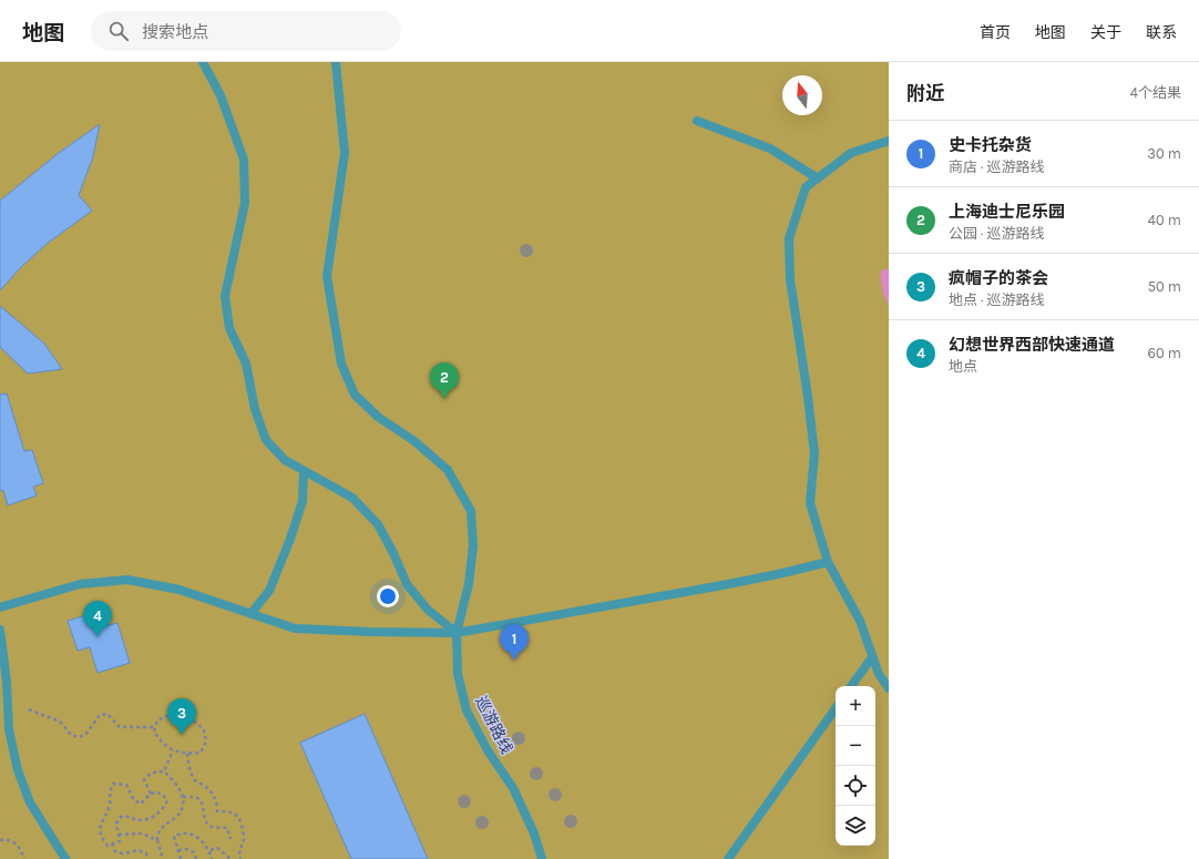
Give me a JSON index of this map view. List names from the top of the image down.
{
  "streets": {
    "street": ["巡游路线"]
  },
  "north": "top",
  "page": {
    "header": "地图",
    "search": "搜索地点",
    "nav": [
      "首页",
      "地图",
      "关于",
      "联系"
    ],
    "heading": ["附近", "4个结果"],
    "list": [
      {
        "mark": "1",
        "name": "史卡托杂货",
        "note": "商店 · 巡游路线",
        "value": "30 m"
      },
      {
        "mark": "2",
        "name": "上海迪士尼乐园",
        "note": "公园 · 巡游路线",
        "value": "40 m"
      },
      {
        "mark": "3",
        "name": "疯帽子的茶会",
        "note": "地点 · 巡游路线",
        "value": "50 m"
      },
      {
        "mark": "4",
        "name": "幻想世界西部快速通道",
        "note": "地点",
        "value": "60 m"
      }
    ],
    "pins": [
      "2",
      "4",
      "1",
      "3"
    ],
    "map_buttons": ["+", "−"]
  }
}
